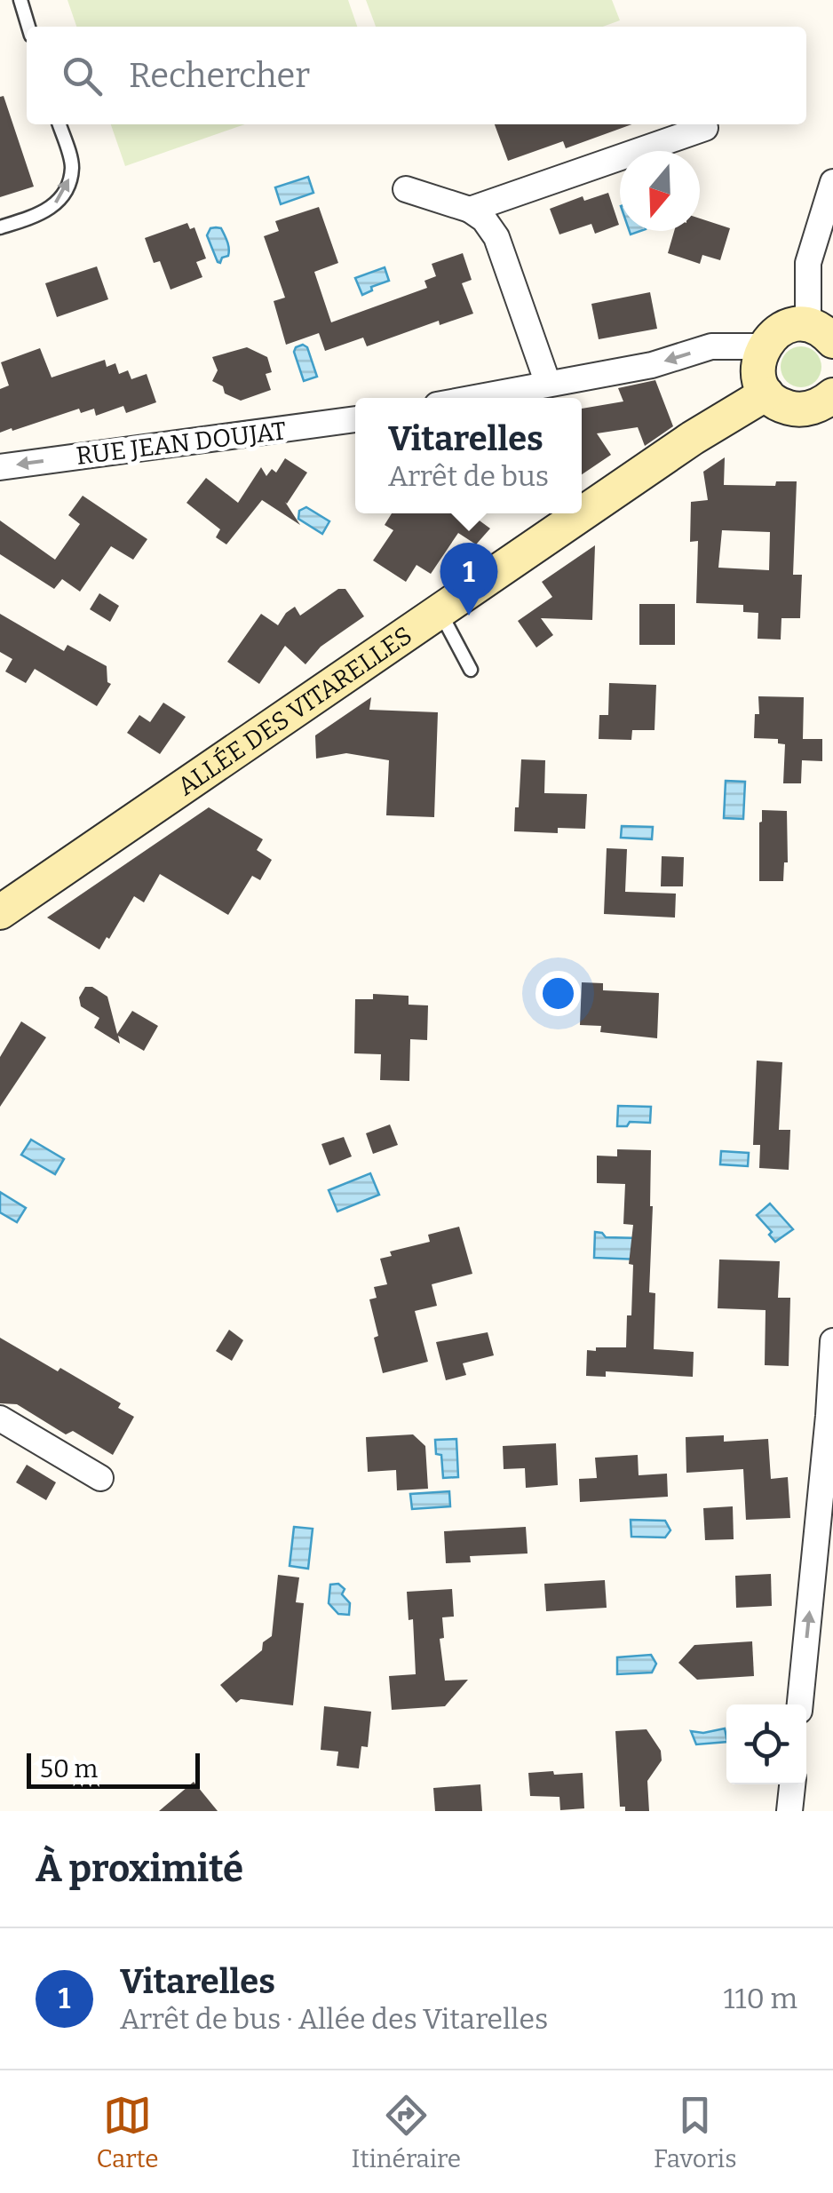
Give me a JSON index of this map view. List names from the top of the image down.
{
  "streets": {
    "main road": ["ALLÉE DES VITARELLES"],
    "street": ["RUE JEAN DOUJAT"]
  },
  "one_way": ["RUE JEAN DOUJAT"],
  "scale_bar": "50 m",
  "north": "bottom",
  "page": {
    "search": "Rechercher",
    "popup": ["Vitarelles", "Arrêt de bus"],
    "pins": "1",
    "scale": "50 m",
    "heading": "À proximité",
    "list": [
      {
        "mark": "1",
        "name": "Vitarelles",
        "note": "Arrêt de bus · Allée des Vitarelles",
        "value": "110 m"
      }
    ],
    "nav": ["Carte", "Itinéraire", "Favoris"]
  }
}
